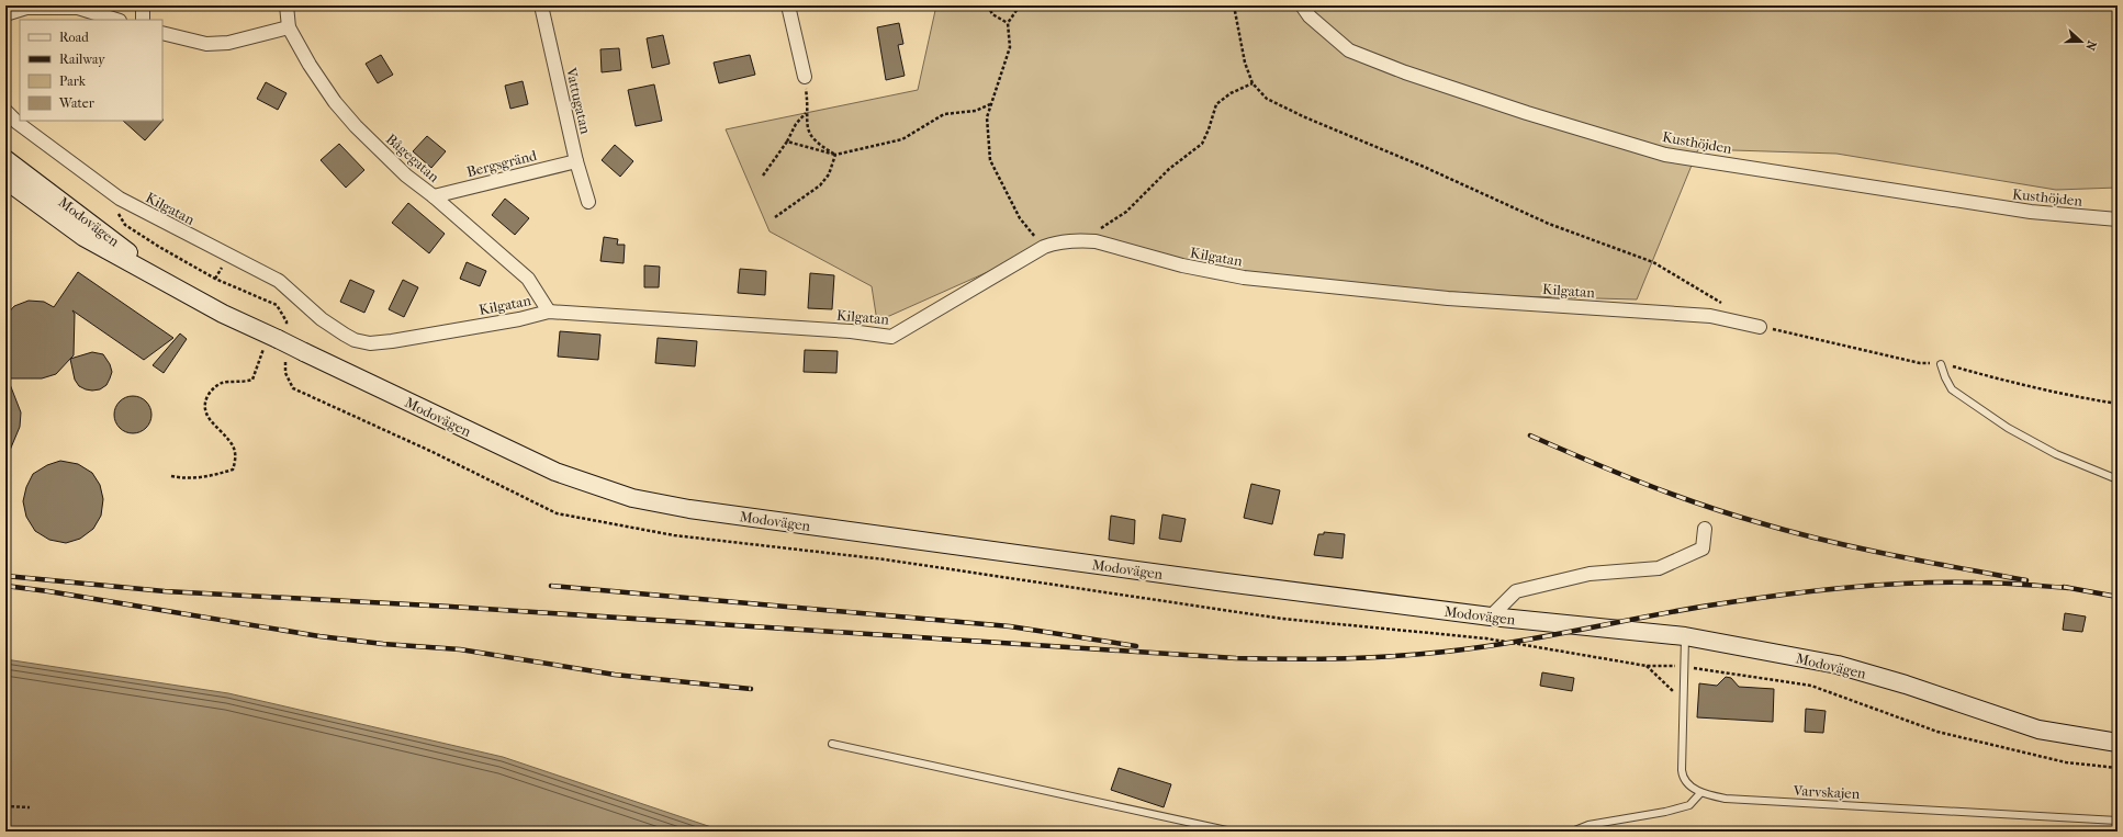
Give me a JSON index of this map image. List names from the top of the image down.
{
  "streets": {
    "main road": ["Modovägen"],
    "street": [
      "Vattugatan",
      "Kusthöjden",
      "Bågegatan",
      "Bergsgränd",
      "Kilgatan"
    ],
    "lane": ["Varvskajen"]
  },
  "crossings": [
    ["Vattugatan", "Bergsgränd"],
    ["Bågegatan", "Bergsgränd"],
    ["Bågegatan", "Kilgatan"],
    ["Modovägen", "Varvskajen"]
  ],
  "legend": [
    "Road",
    "Railway",
    "Park",
    "Water"
  ],
  "north": "right"
}
